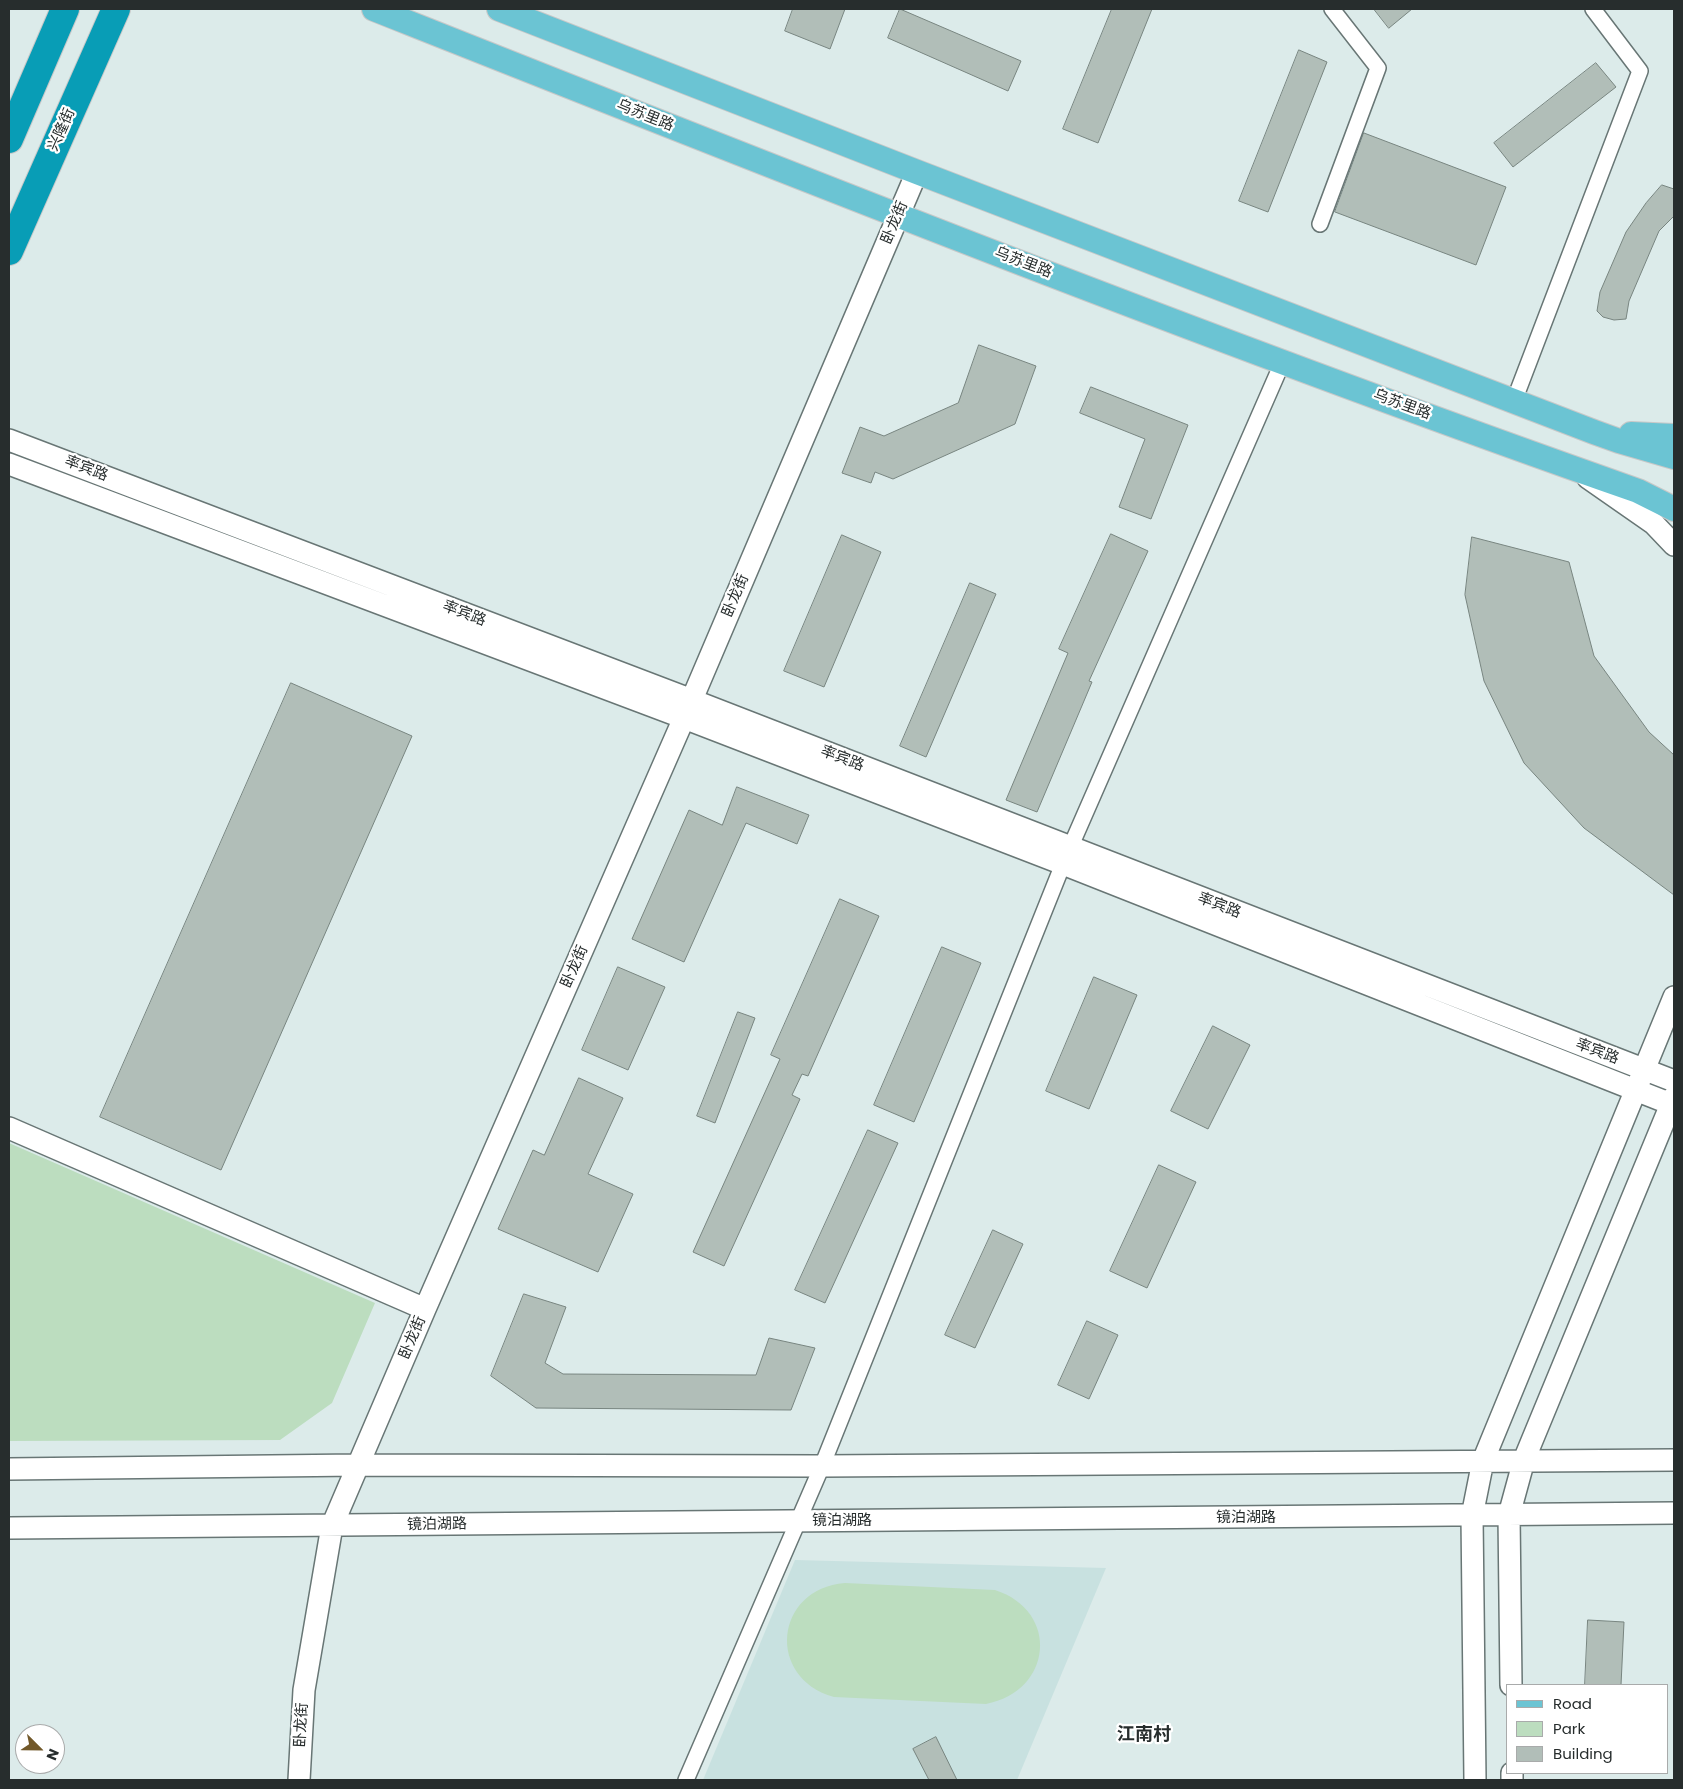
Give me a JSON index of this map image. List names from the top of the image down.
{
  "streets": {
    "highway": ["兴隆街"],
    "main road": ["乌苏里路"],
    "street": ["卧龙街", "率宾路", "镜泊湖路"]
  },
  "crossings": [
    ["乌苏里路", "卧龙街"],
    ["卧龙街", "率宾路"],
    ["卧龙街", "镜泊湖路"]
  ],
  "districts": ["江南村"],
  "legend": ["Road", "Park", "Building"],
  "north": "bottom right"
}
